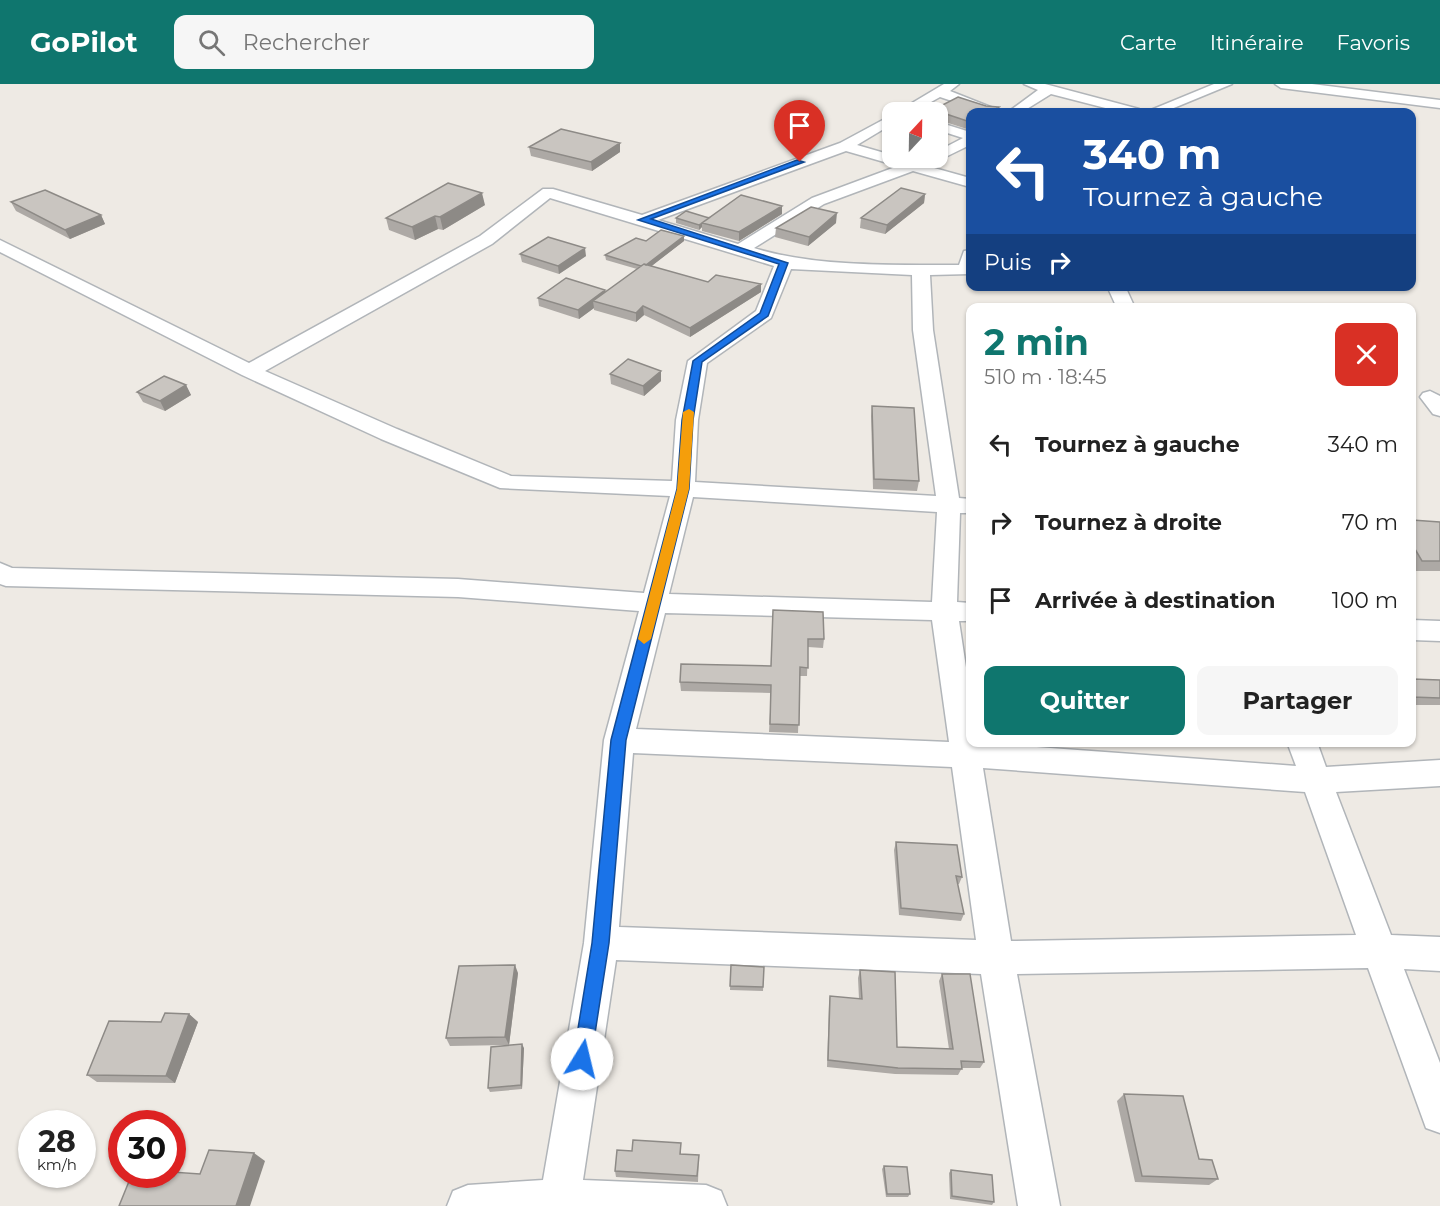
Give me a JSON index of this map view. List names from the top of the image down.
{
  "north": "top",
  "page": {
    "header": "GoPilot",
    "search": "Rechercher",
    "nav": ["Carte", "Itinéraire", "Favoris"],
    "turn": ["340 m", "Tournez à gauche"],
    "then": "Puis",
    "heading": ["2 min", "510 m · 18:45"],
    "list": [
      {
        "name": "Tournez à gauche",
        "value": "340 m"
      },
      {
        "name": "Tournez à droite",
        "value": "70 m"
      },
      {
        "name": "Arrivée à destination",
        "value": "100 m"
      }
    ],
    "buttons": ["Quitter", "Partager"],
    "speed": "28 km/h",
    "limit": "30"
  }
}
